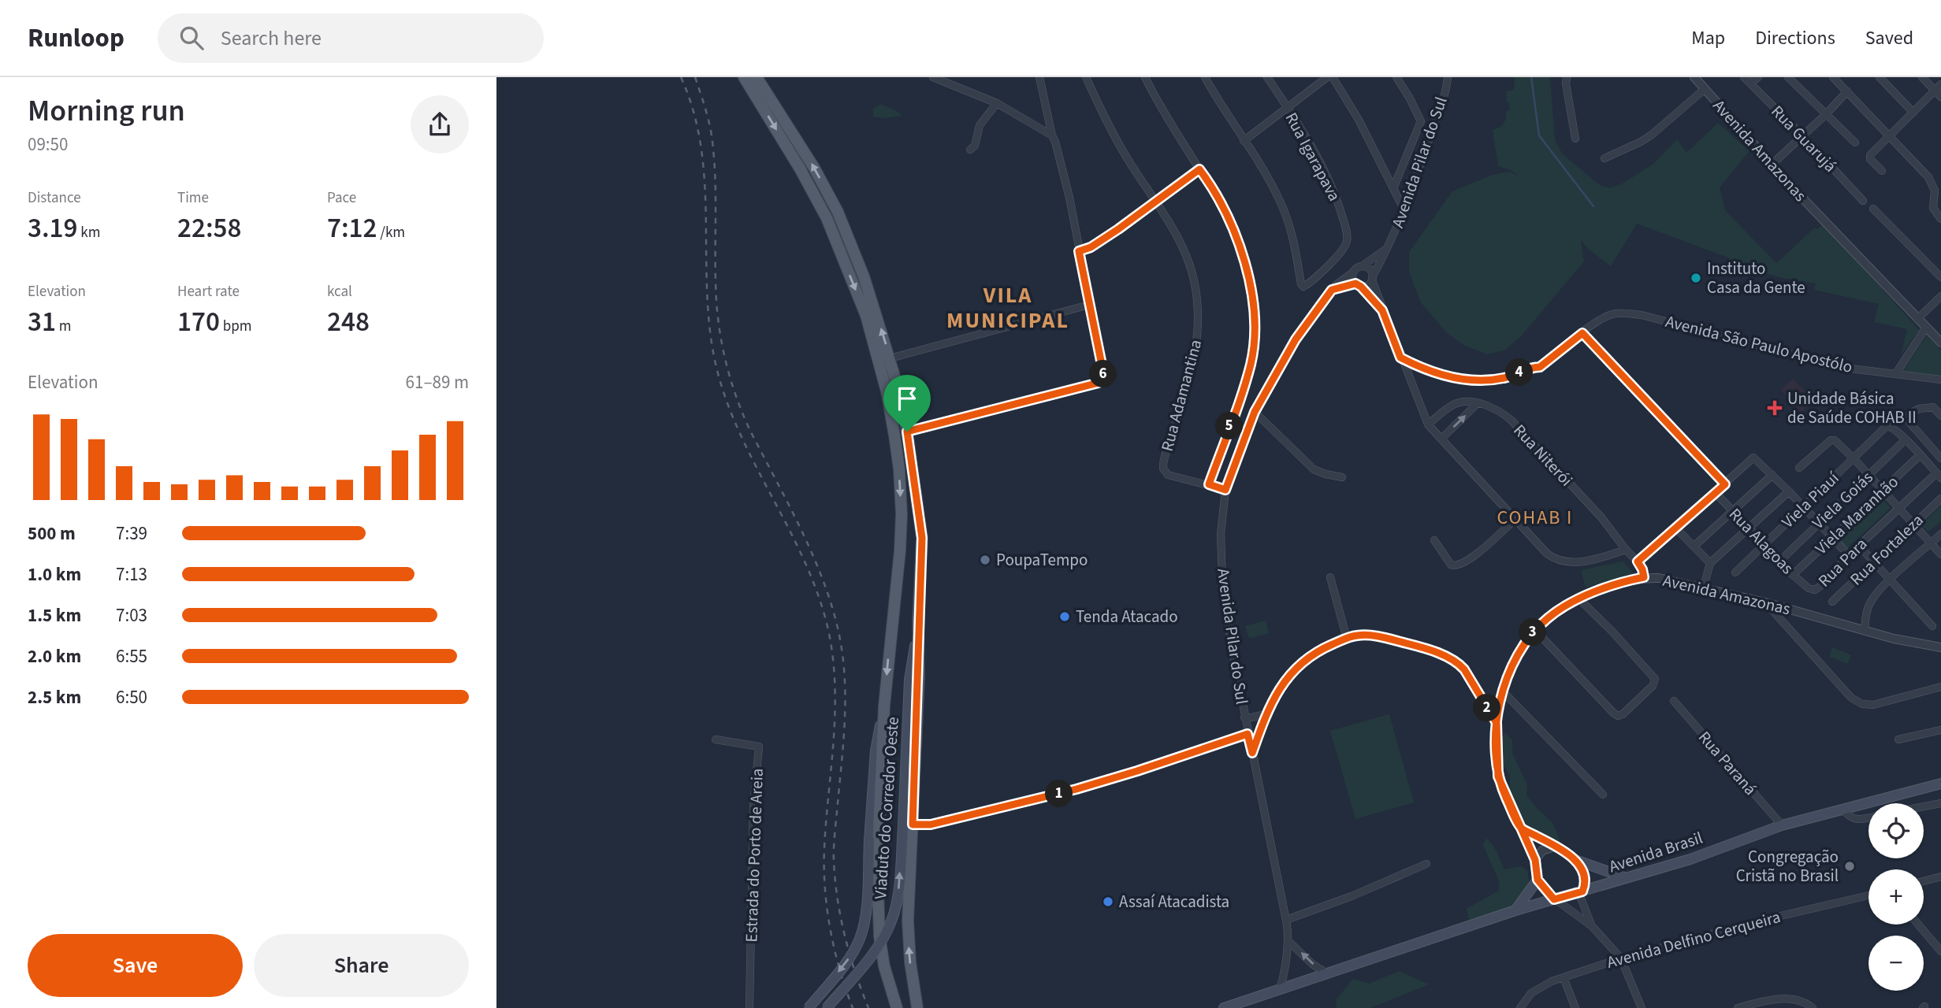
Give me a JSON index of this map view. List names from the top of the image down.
{
  "streets": {
    "main road": ["Viaduto do Corredor Oeste", "Avenida Brasil"],
    "street": [
      "Rua Guarujá",
      "Avenida Amazonas",
      "Rua Igarapava",
      "Avenida Pilar do Sul",
      "Avenida São Paulo Apostólo",
      "Rua Adamantina",
      "Rua Niterói",
      "Viela Piauí",
      "Viela Goiás",
      "Viela Maranhão",
      "Rua Alagoas",
      "Rua Fortaleza",
      "Rua Para",
      "Rua Paraná",
      "Estrada do Porto de Areia",
      "Avenida Delfino Cerqueira"
    ]
  },
  "crossings": [
    ["Avenida Amazonas", "Avenida Brasil"],
    ["Avenida Pilar do Sul", "Avenida Brasil"],
    ["Viela Piauí", "Viela Goiás"],
    ["Viela Piauí", "Rua Alagoas"],
    ["Viela Goiás", "Rua Alagoas"],
    ["Viela Maranhão", "Rua Alagoas"],
    ["Rua Alagoas", "Rua Para"],
    ["Rua Paraná", "Avenida Brasil"]
  ],
  "districts": ["VILA MUNICIPAL", "COHAB I"],
  "places": {
    "other": [
      "Instituto Casa da Gente",
      "PoupaTempo",
      "Tenda Atacado",
      "Congregação Cristã no Brasil",
      "Assaí Atacadista"
    ],
    "health": ["Unidade Básica de Saúde COHAB II"]
  },
  "page": {
    "header": "Runloop",
    "search": "Search here",
    "nav": ["Map", "Directions", "Saved"],
    "heading": ["Morning run", "09:50"],
    "stats": [
      ["Distance", "3.19 km"],
      ["Time", "22:58"],
      ["Pace", "7:12 /km"],
      ["Elevation", "31 m"],
      ["Heart rate", "170 bpm"],
      ["kcal", "248"]
    ],
    "chart": ["Elevation", "61–89 m"],
    "pins": [
      "4",
      "6",
      "5",
      "3",
      "2",
      "1"
    ],
    "list": [
      {
        "name": "500 m",
        "note": "7:39"
      },
      {
        "name": "1.0 km",
        "note": "7:13"
      },
      {
        "name": "1.5 km",
        "note": "7:03"
      },
      {
        "name": "2.0 km",
        "note": "6:55"
      },
      {
        "name": "2.5 km",
        "note": "6:50"
      }
    ],
    "map_buttons": ["+", "−"],
    "buttons": ["Save", "Share"]
  }
}
